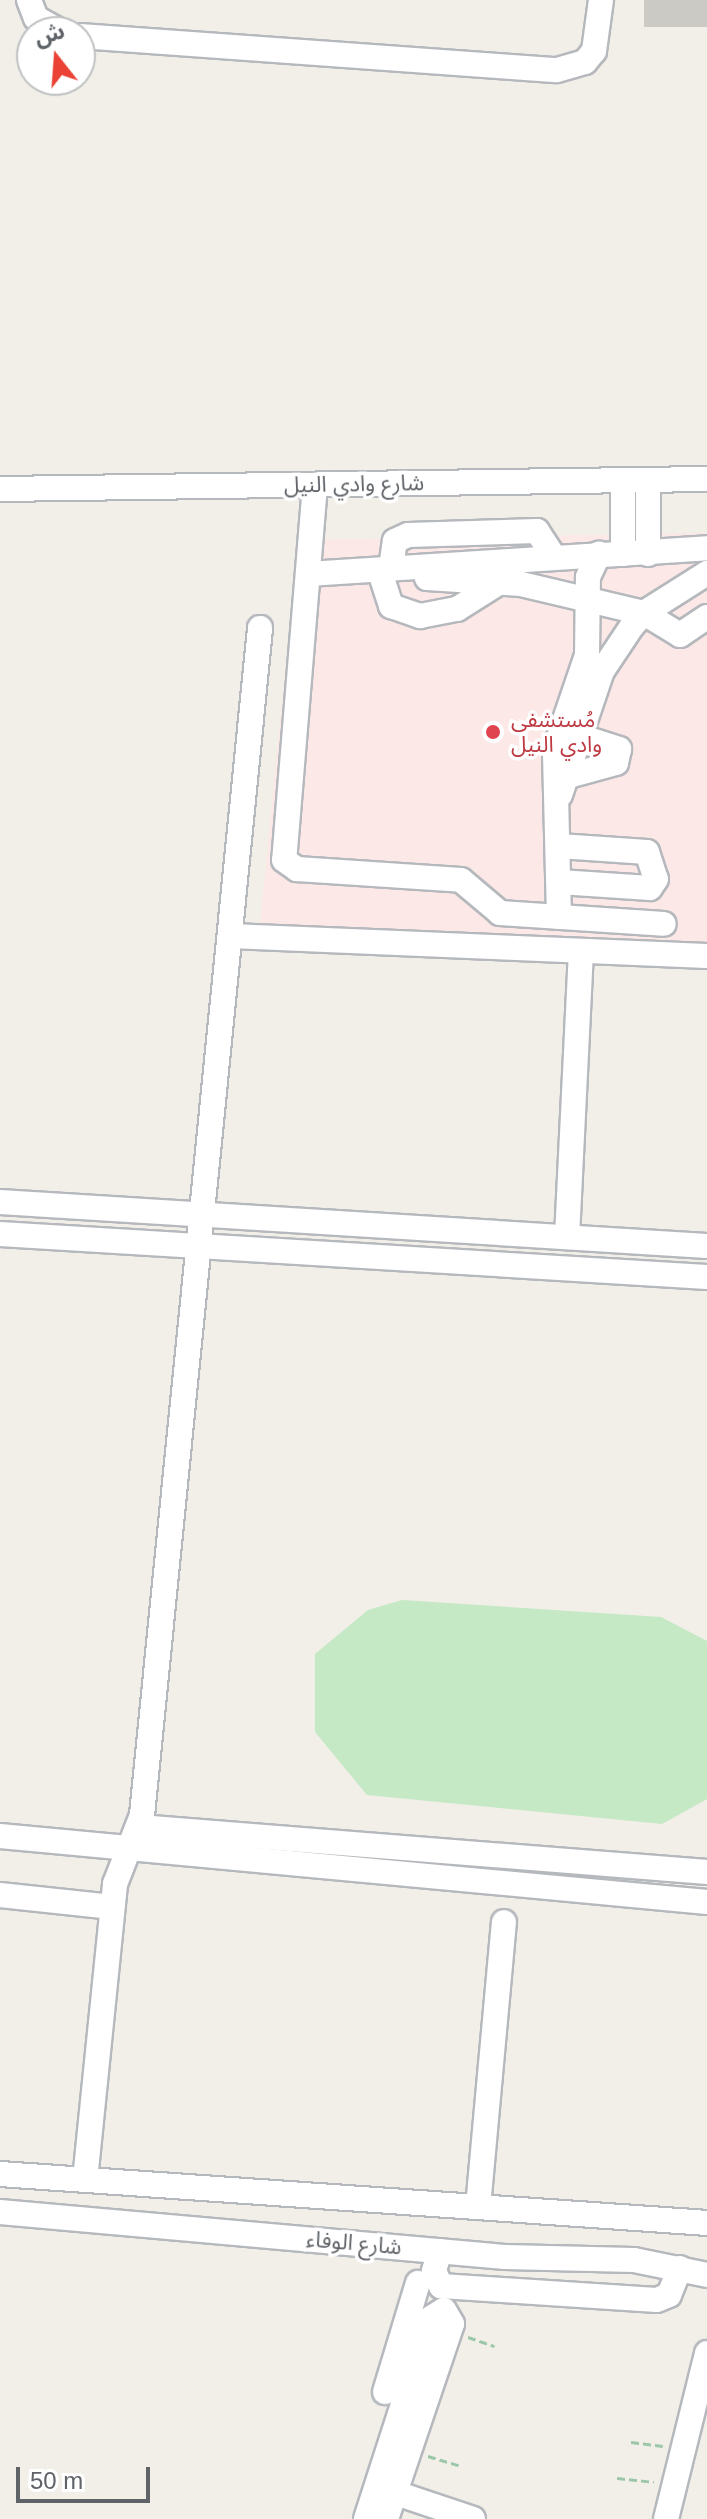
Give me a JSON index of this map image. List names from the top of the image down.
{
  "streets": {
    "street": ["شارع وادي النيل", "شارع الوفاء"]
  },
  "places": ["مُستشفى وادي النيل"],
  "scale_bar": "50 m",
  "north": "top"
}
